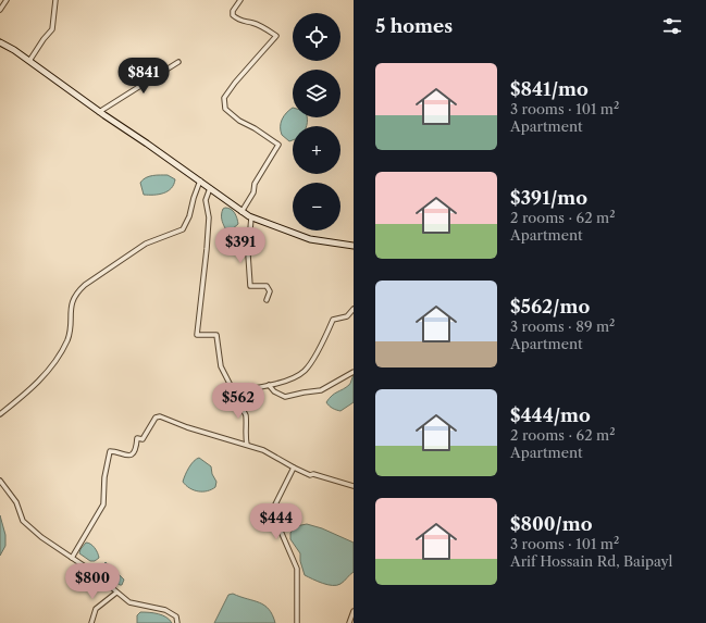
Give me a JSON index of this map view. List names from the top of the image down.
{
  "page": {
    "heading": "5 homes",
    "map_buttons": ["+", "−"],
    "list": [
      {
        "name": "$841/mo",
        "note": "3 rooms · 101 m² · Apartment"
      },
      {
        "name": "$391/mo",
        "note": "2 rooms · 62 m² · Apartment"
      },
      {
        "name": "$562/mo",
        "note": "3 rooms · 89 m² · Apartment"
      },
      {
        "name": "$444/mo",
        "note": "2 rooms · 62 m² · Apartment"
      },
      {
        "name": "$800/mo",
        "note": "3 rooms · 101 m² · Arif Hossain Rd, Baipayl"
      }
    ],
    "price": [
      "$841",
      "$391",
      "$562",
      "$444",
      "$800"
    ]
  }
}
